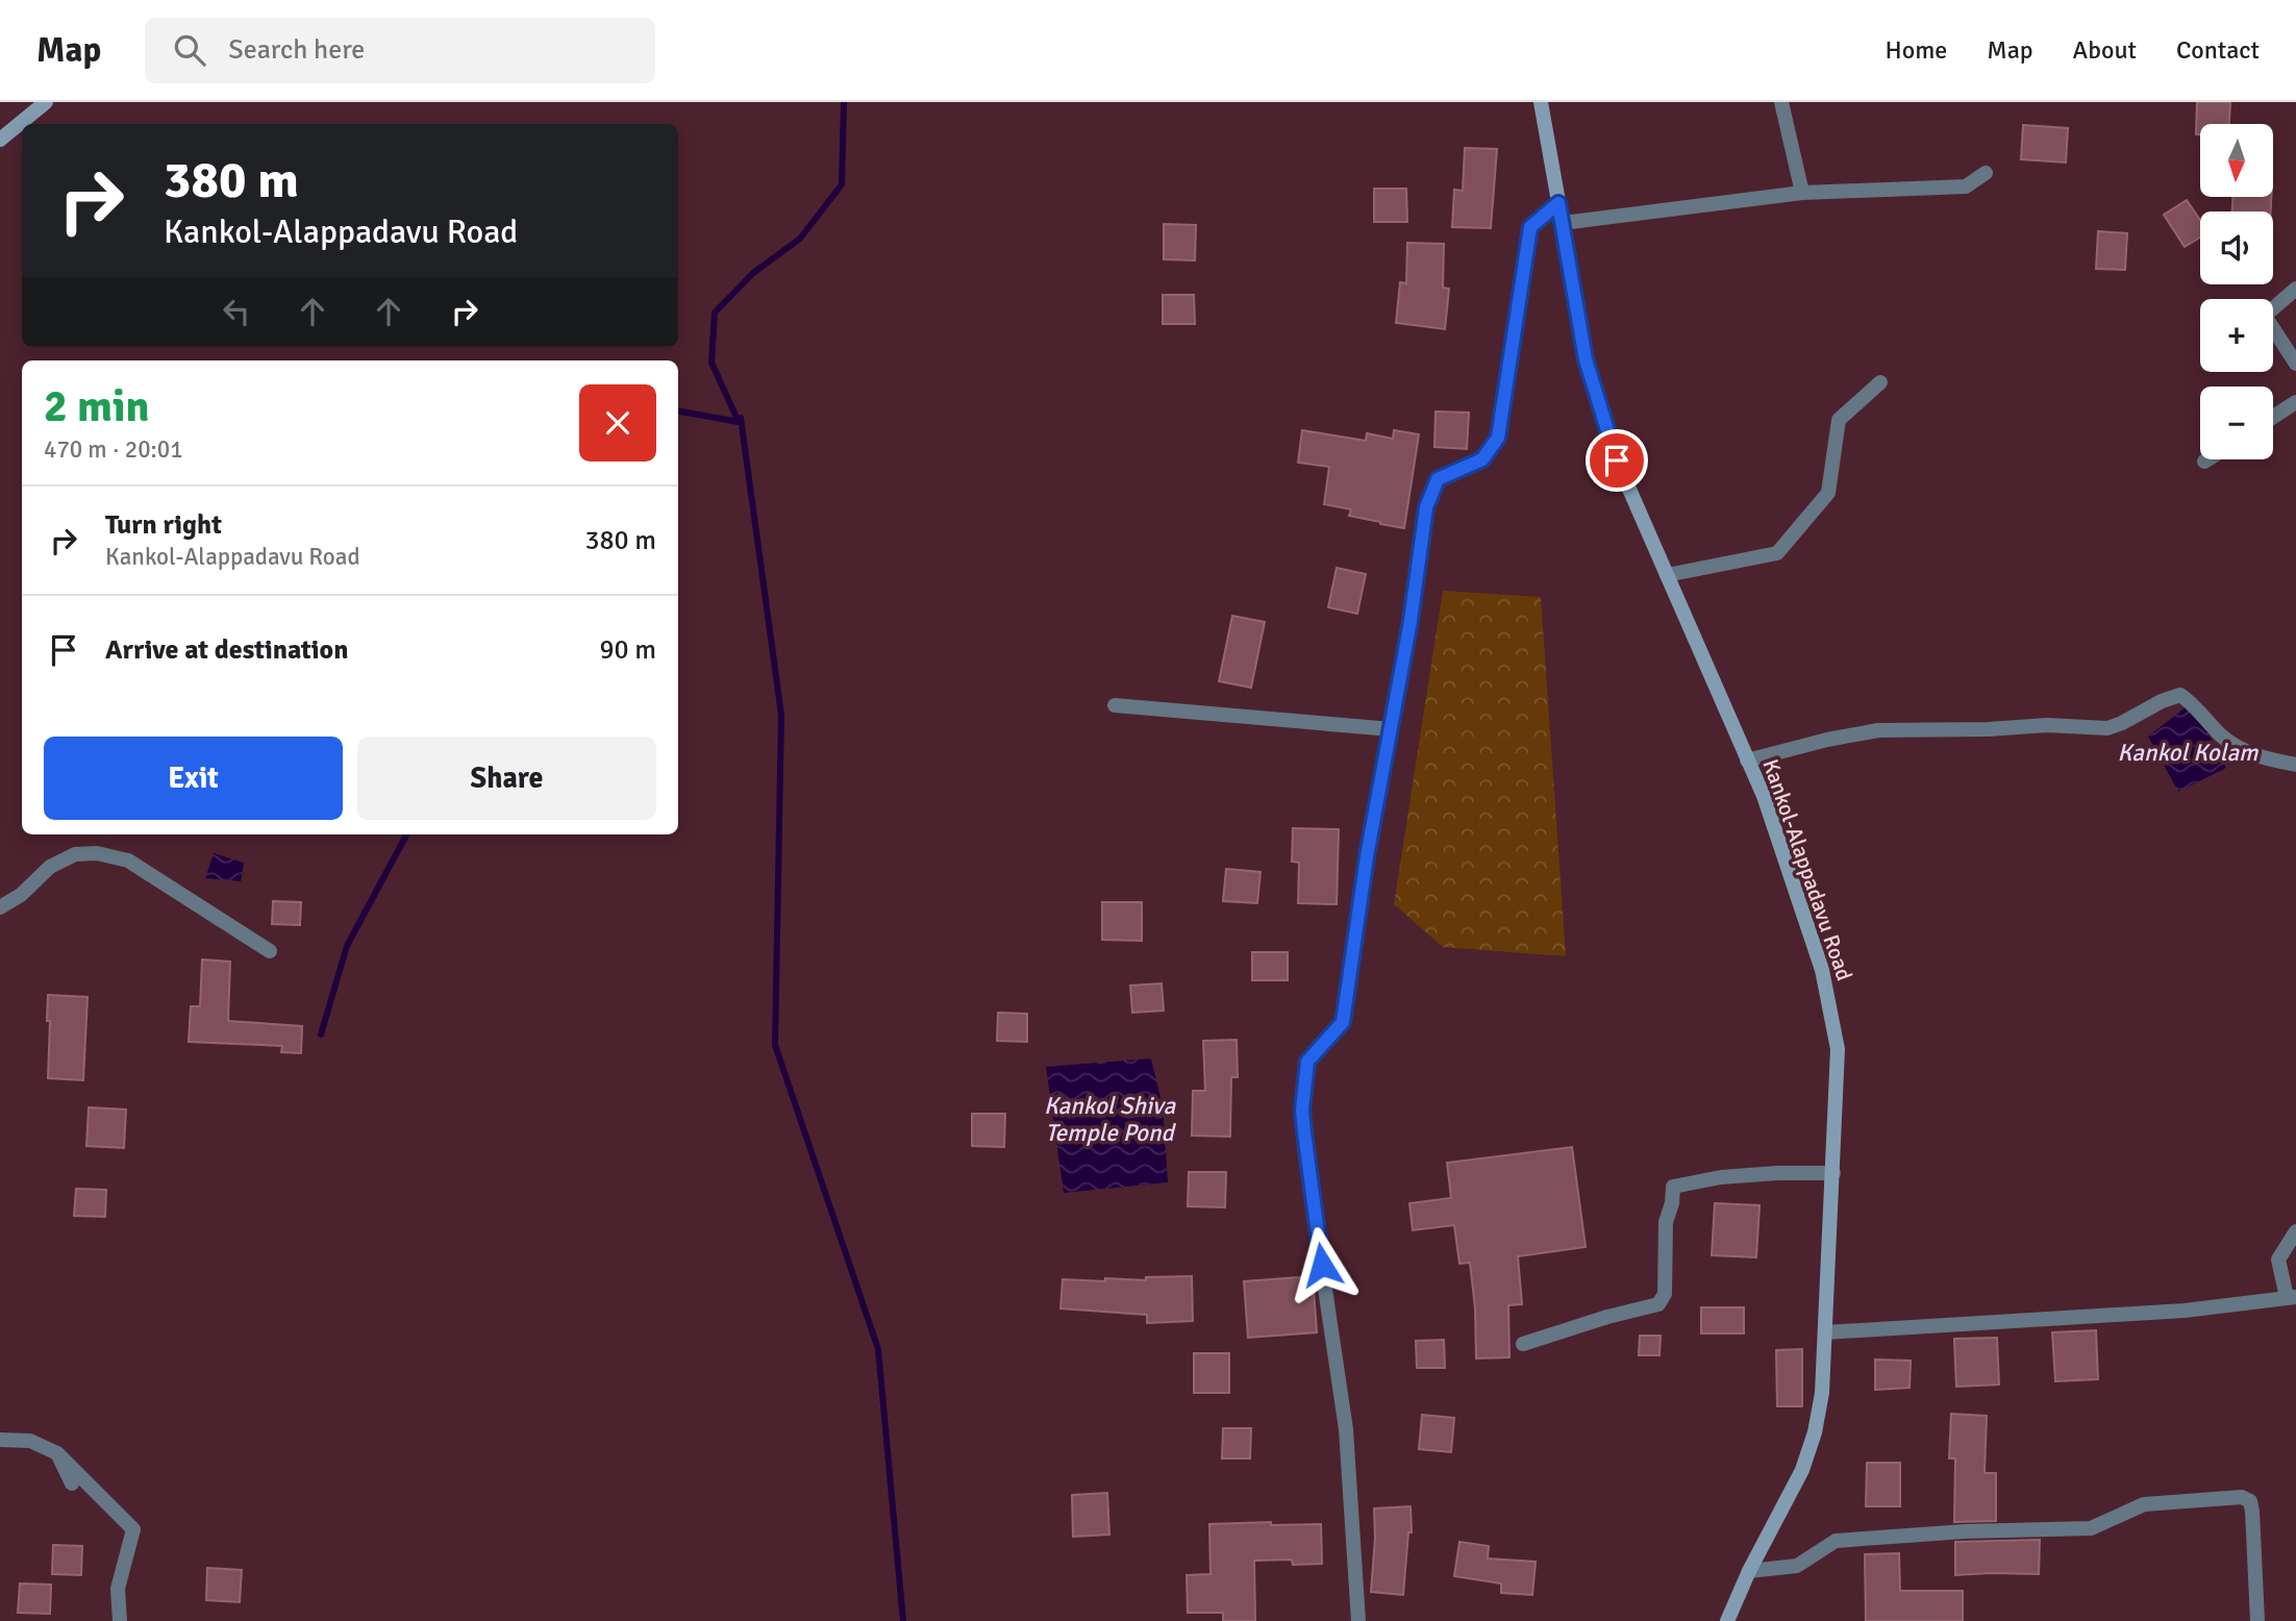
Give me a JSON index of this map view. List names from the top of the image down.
{
  "streets": {
    "main road": ["Kankol-Alappadavu Road"]
  },
  "water": ["Kankol Kolam", "Kankol Shiva Temple Pond"],
  "north": "bottom",
  "page": {
    "header": "Map",
    "search": "Search here",
    "nav": [
      "Home",
      "Map",
      "About",
      "Contact"
    ],
    "map_buttons": ["+", "−"],
    "turn": ["380 m", "Kankol-Alappadavu Road"],
    "heading": ["2 min", "470 m · 20:01"],
    "list": [
      {
        "name": "Turn right",
        "note": "Kankol-Alappadavu Road",
        "value": "380 m"
      },
      {
        "name": "Arrive at destination",
        "value": "90 m"
      }
    ],
    "buttons": ["Exit", "Share"]
  }
}
